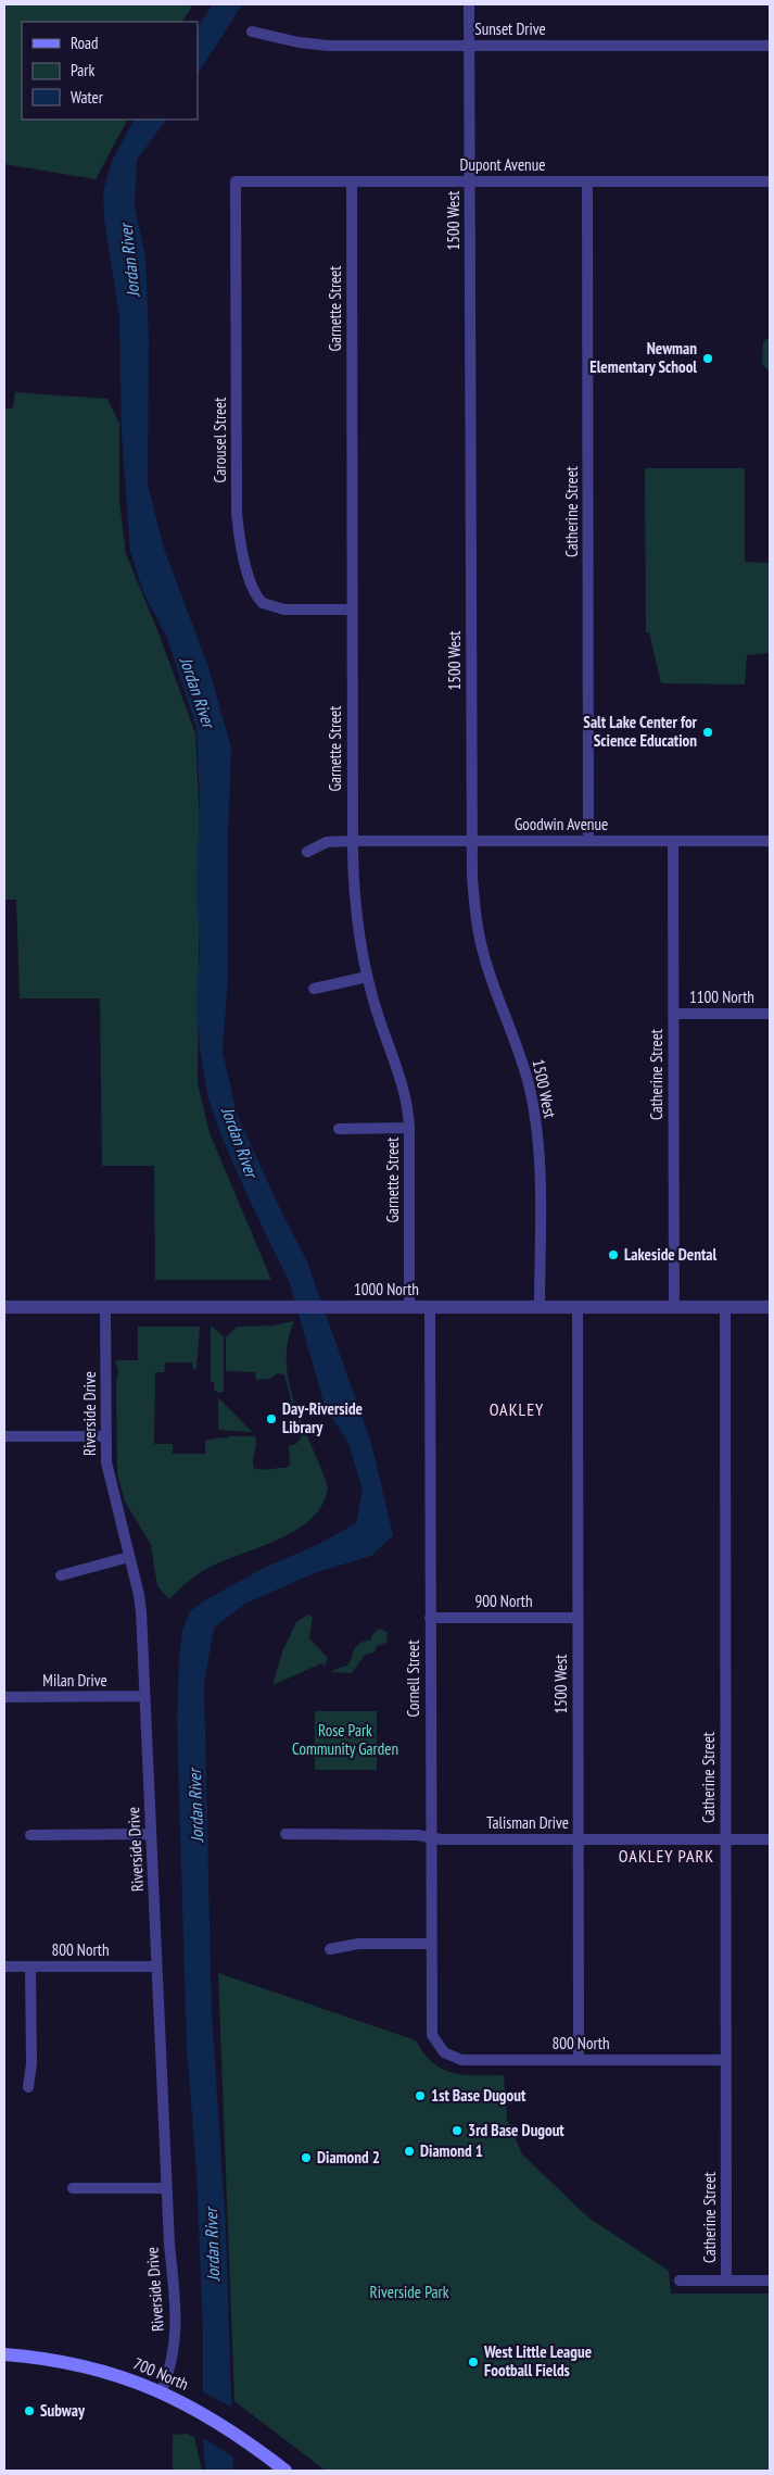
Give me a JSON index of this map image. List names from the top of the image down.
{
  "streets": {
    "main road": ["700 North"],
    "street": [
      "Sunset Drive",
      "Dupont Avenue",
      "1500 West",
      "Garnette Street",
      "Carousel Street",
      "Catherine Street",
      "Goodwin Avenue",
      "1100 North",
      "1000 North",
      "Riverside Drive",
      "900 North",
      "Cornell Street",
      "Milan Drive",
      "Talisman Drive",
      "800 North"
    ]
  },
  "crossings": [
    ["Sunset Drive", "1500 West"],
    ["Dupont Avenue", "1500 West"],
    ["Dupont Avenue", "Garnette Street"],
    ["Dupont Avenue", "Carousel Street"],
    ["Dupont Avenue", "Catherine Street"],
    ["1500 West", "Goodwin Avenue"],
    ["1500 West", "1000 North"],
    ["1500 West", "900 North"],
    ["1500 West", "Talisman Drive"],
    ["1500 West", "800 North"],
    ["Garnette Street", "Carousel Street"],
    ["Garnette Street", "Goodwin Avenue"],
    ["Garnette Street", "1000 North"],
    ["Catherine Street", "Goodwin Avenue"],
    ["Catherine Street", "1100 North"],
    ["Catherine Street", "1000 North"],
    ["Catherine Street", "Talisman Drive"],
    ["Catherine Street", "800 North"],
    ["1000 North", "Riverside Drive"],
    ["1000 North", "Cornell Street"],
    ["Riverside Drive", "Milan Drive"],
    ["Riverside Drive", "800 North"],
    ["Riverside Drive", "700 North"],
    ["900 North", "Cornell Street"],
    ["Cornell Street", "Talisman Drive"],
    ["Cornell Street", "800 North"]
  ],
  "districts": ["OAKLEY", "OAKLEY PARK"],
  "water": ["Jordan River"],
  "parks": ["Rose Park Community Garden", "Riverside Park"],
  "places": [
    "Newman Elementary School",
    "Salt Lake Center for Science Education",
    "Lakeside Dental",
    "Day-Riverside Library",
    "1st Base Dugout",
    "3rd Base Dugout",
    "Diamond 1",
    "Diamond 2",
    "West Little League Football Fields",
    "Subway"
  ],
  "legend": ["Road", "Park", "Water"]
}
